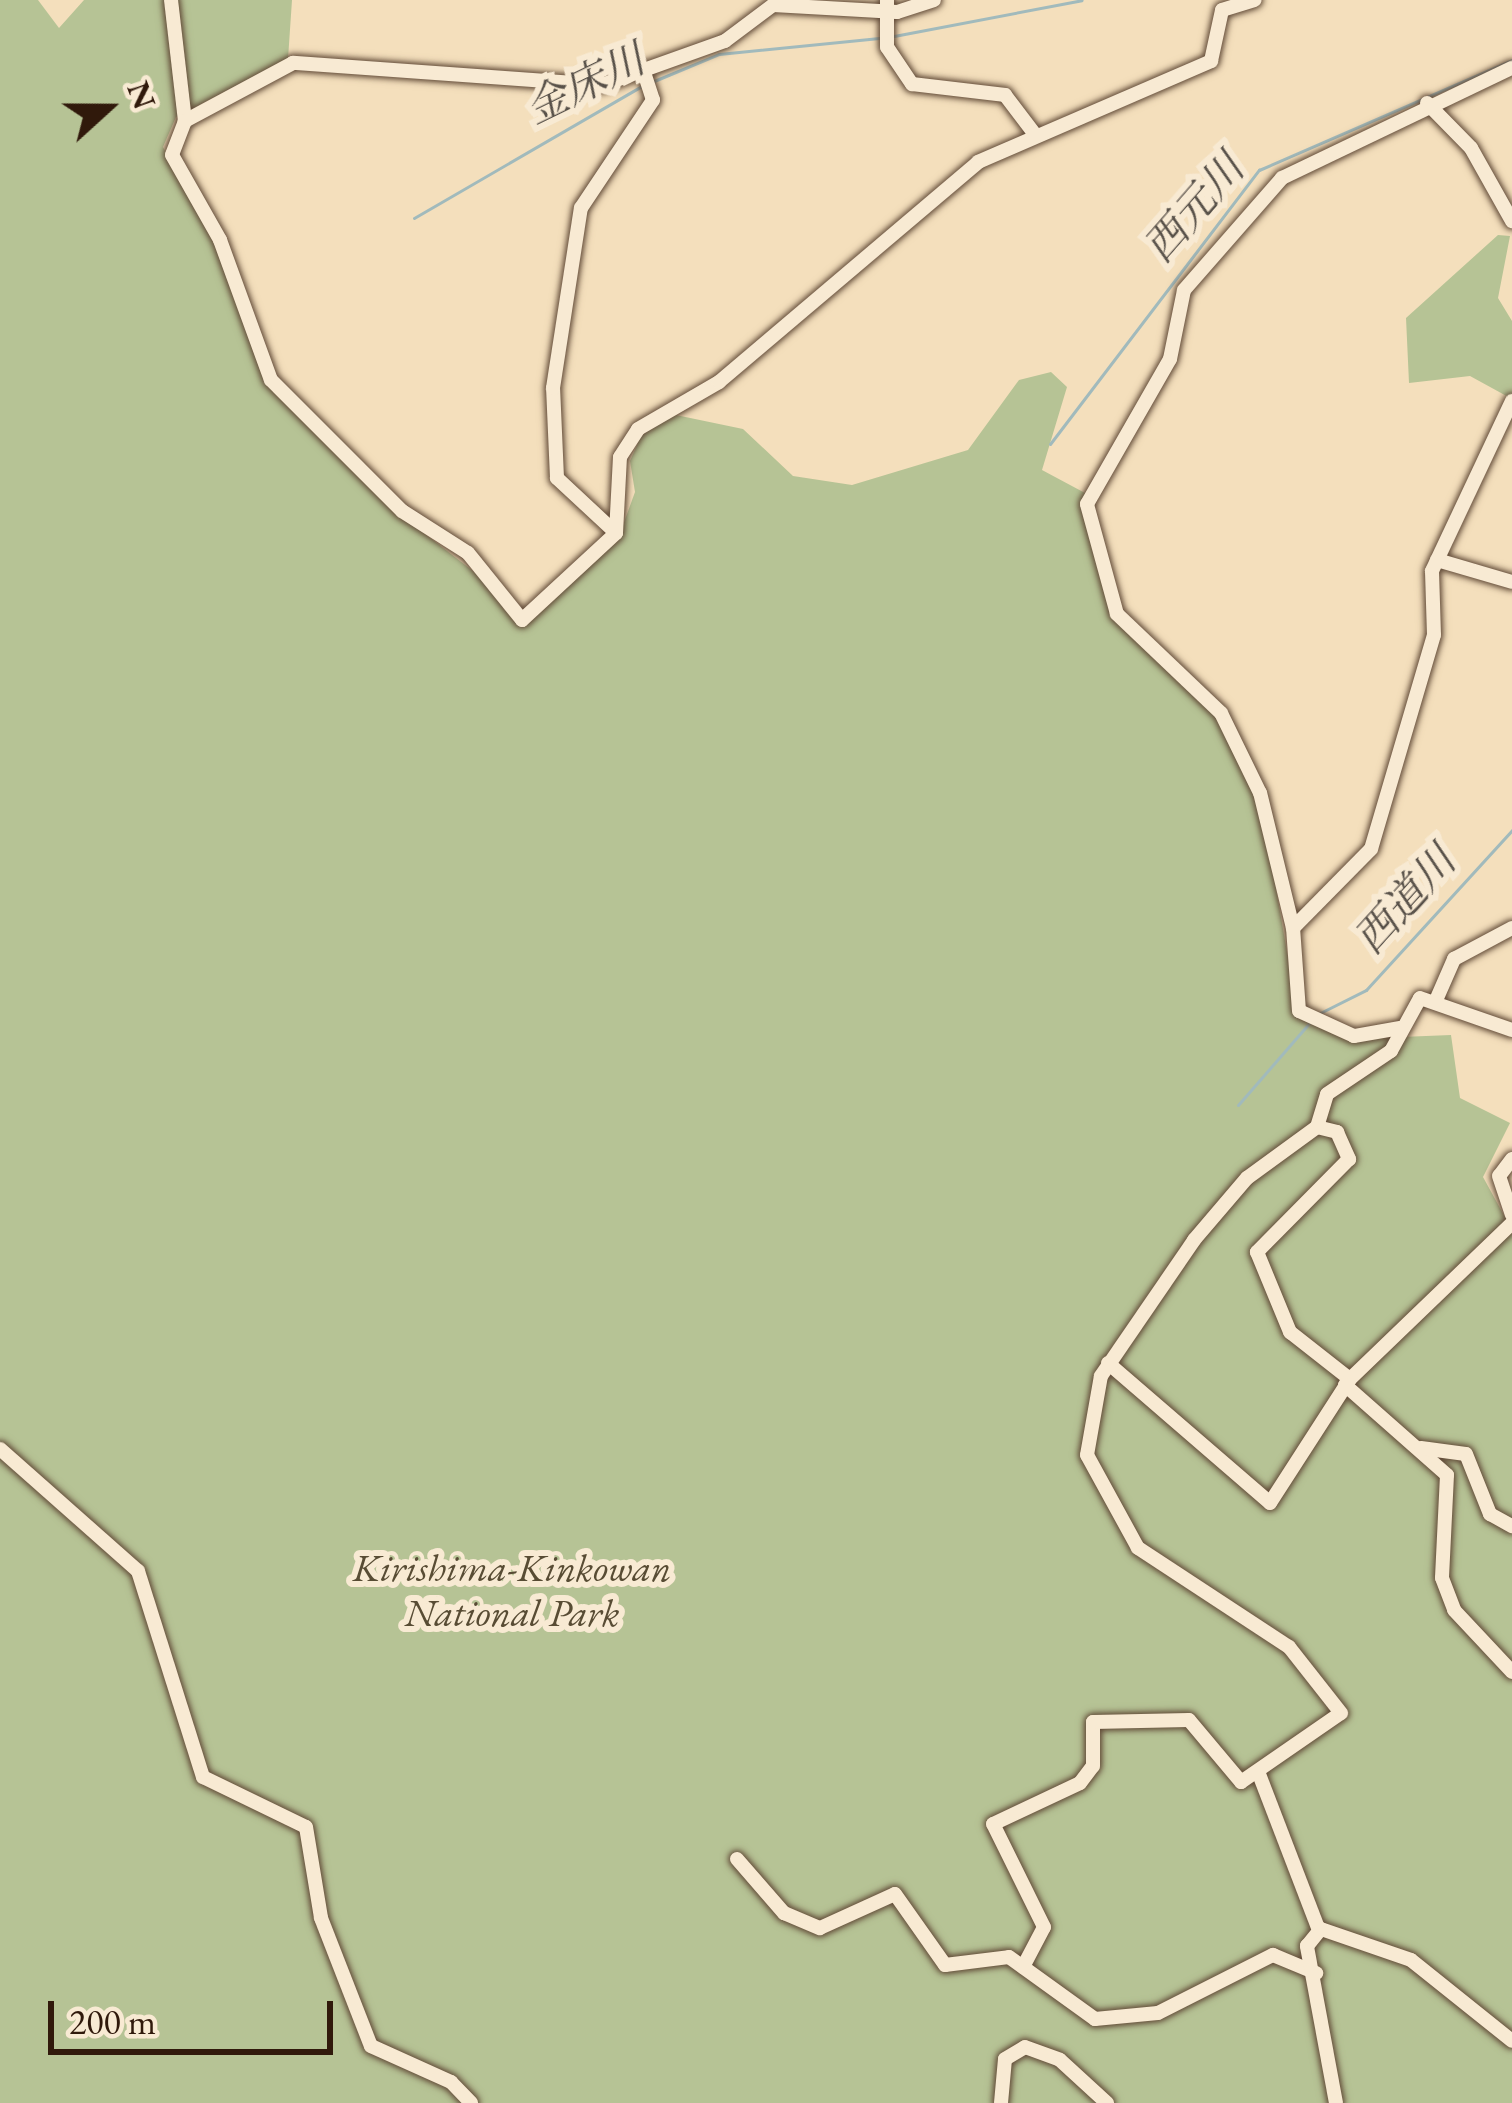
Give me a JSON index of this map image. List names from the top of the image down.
{
  "water": ["金床川", "西元川", "西道川"],
  "parks": ["Kirishima-Kinkowan National Park"],
  "scale_bar": "200 m",
  "north": "right"
}
